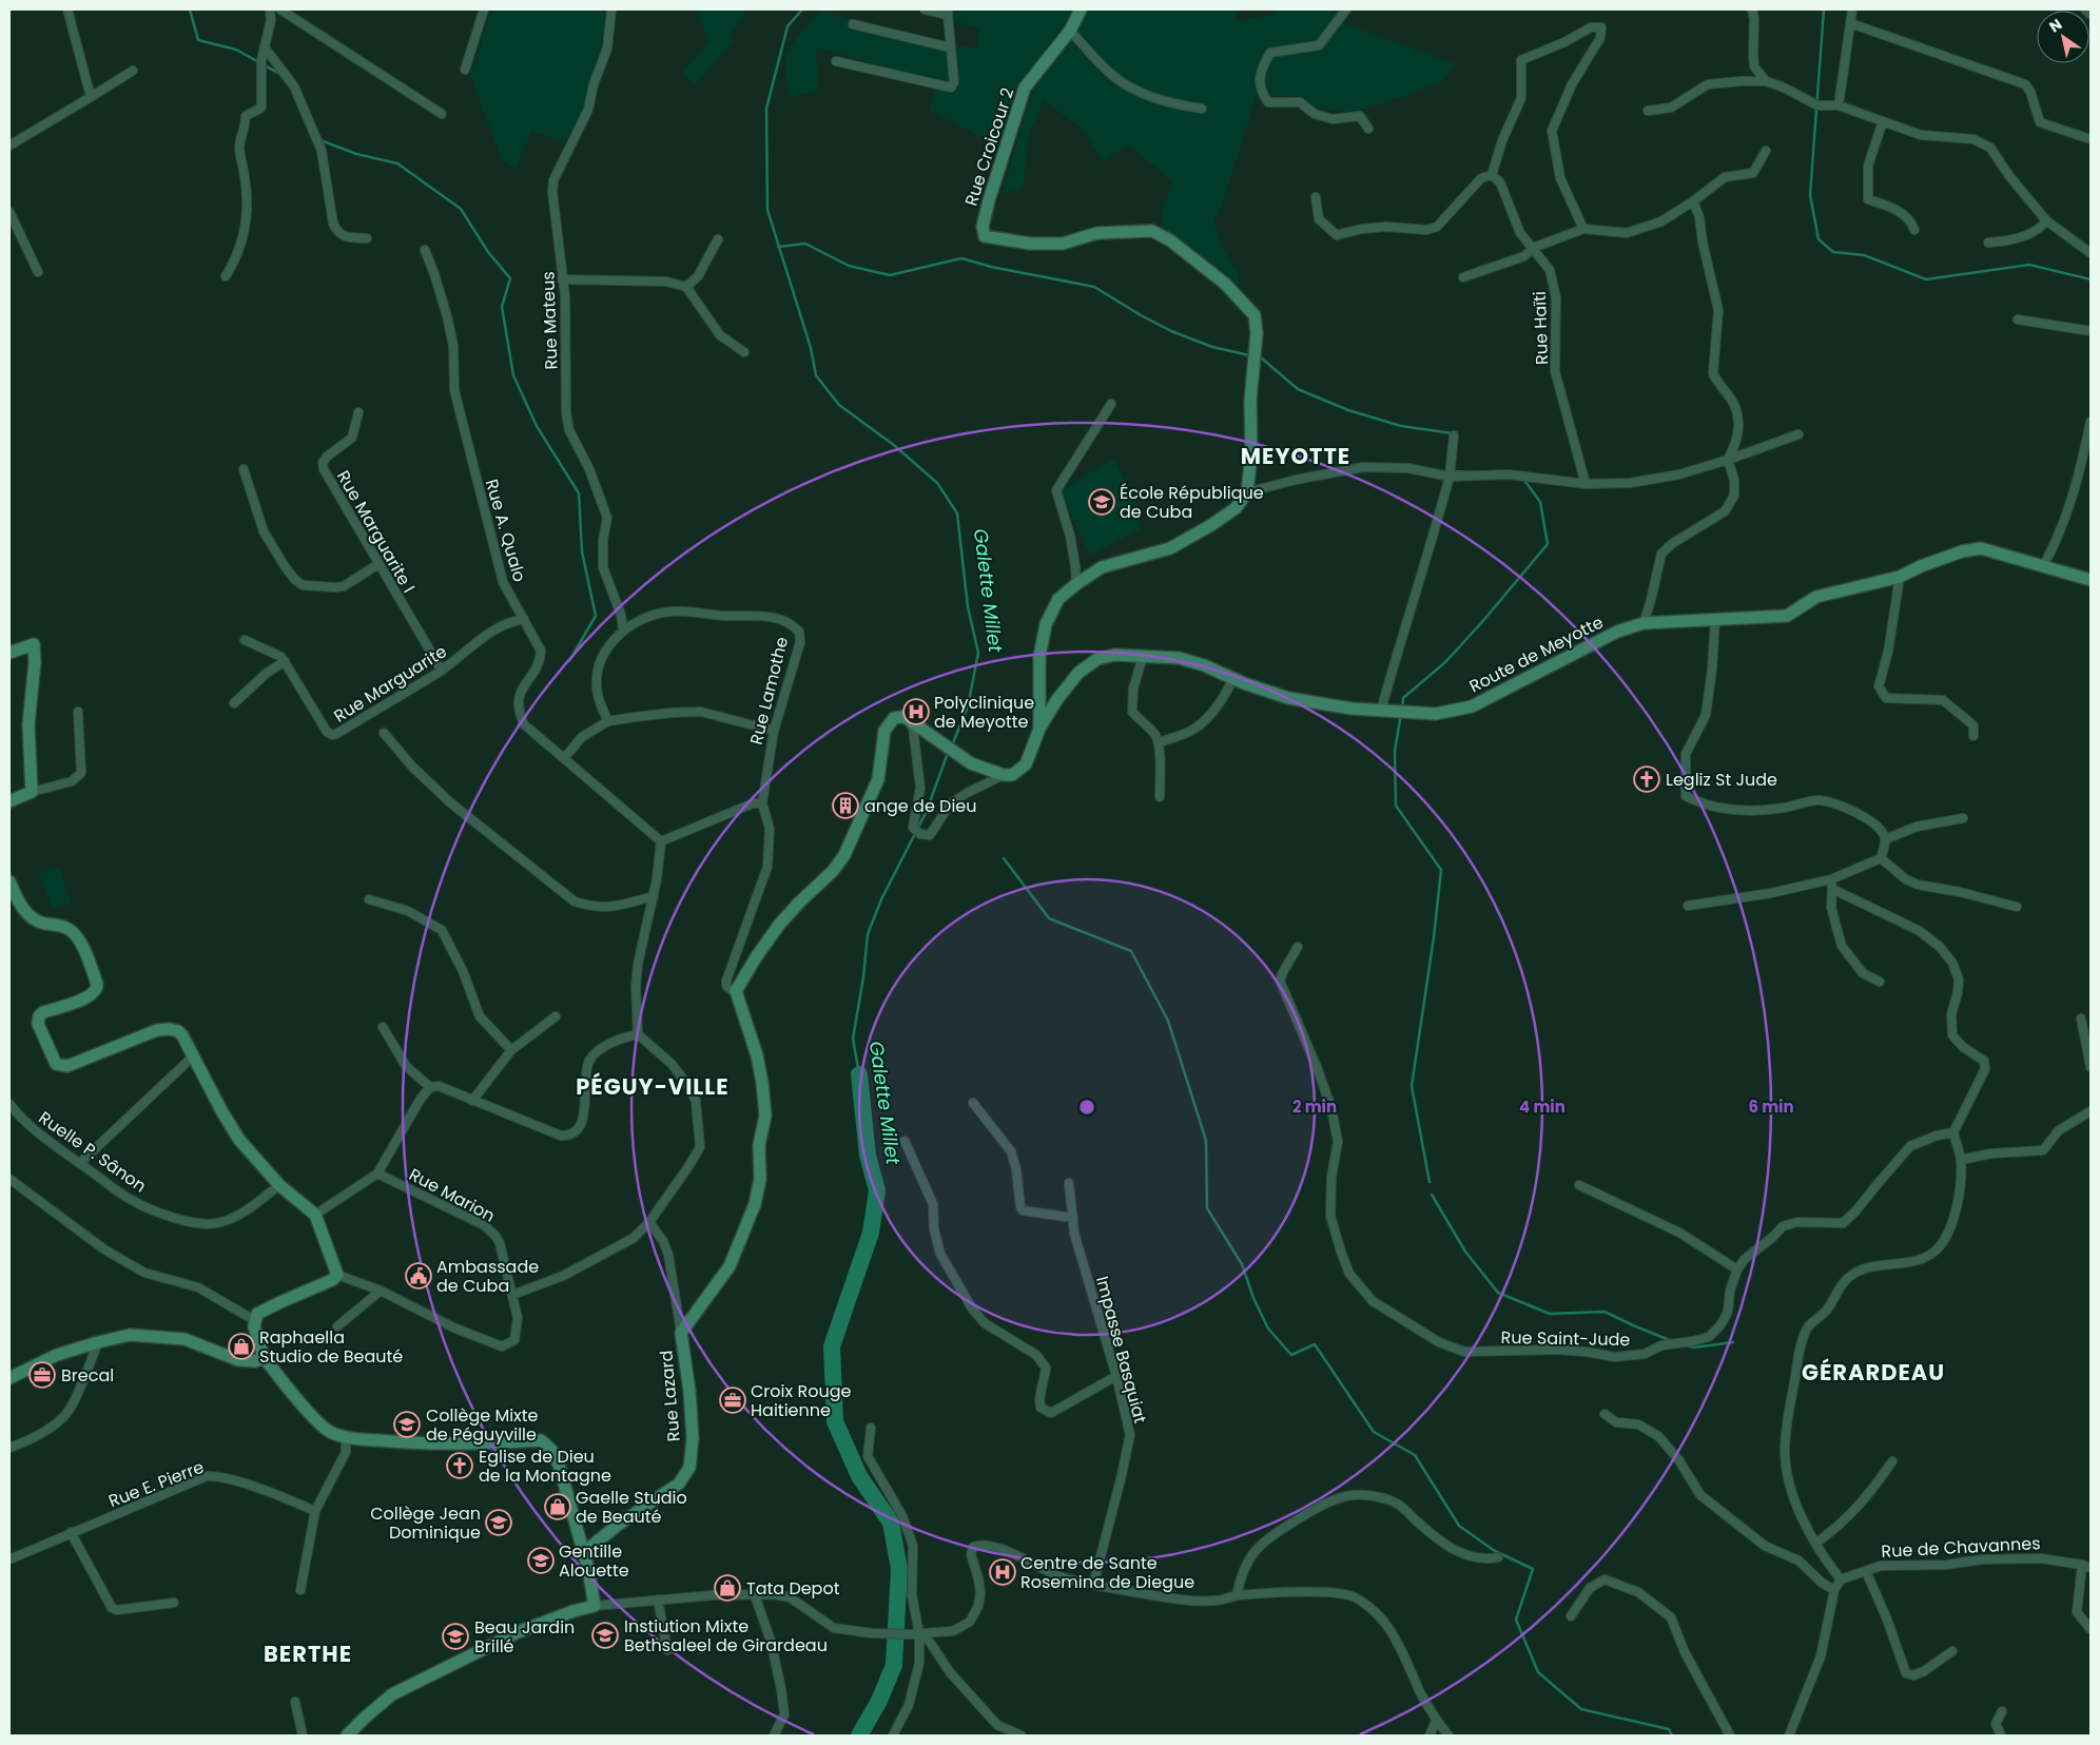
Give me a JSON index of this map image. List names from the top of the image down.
{
  "streets": {
    "street": [
      "Rue Croicour 2",
      "Rue Mateus",
      "Rue Haïti",
      "Rue A. Qualo",
      "Rue Marguarite I",
      "Route de Meyotte",
      "Rue Marguarite",
      "Rue Lamothe",
      "Ruelle P. Sânon",
      "Rue Marion",
      "Rue Saint-Jude",
      "Impasse Basquiat",
      "Rue Lazard",
      "Rue E. Pierre",
      "Rue de Chavannes"
    ]
  },
  "crossings": [
    ["Rue Mateus", "Rue Lamothe"],
    ["Rue A. Qualo", "Rue Marguarite"],
    ["Rue Marguarite I", "Rue Marguarite"],
    ["Rue Lamothe", "Rue Lazard"]
  ],
  "districts": [
    "MEYOTTE",
    "PÉGUY-VILLE",
    "GÉRARDEAU",
    "BERTHE"
  ],
  "water": ["Galette Millet"],
  "places": {
    "school or university": [
      "École République de Cuba",
      "Collège Mixte de Péguyville",
      "Collège Jean Dominique",
      "Gentille Alouette",
      "Instiution Mixte Bethsaleel de Girardeau",
      "Beau Jardin Brillé"
    ],
    "hospital": ["Polyclinique de Meyotte", "Centre de Sante Rosemina de Diegue"],
    "church": ["Legliz St Jude", "Eglise de Dieu de la Montagne"],
    "building": ["ange de Dieu"],
    "public building": ["Ambassade de Cuba"],
    "shop": ["Raphaella Studio de Beauté", "Gaelle Studio de Beauté", "Tata Depot"],
    "office": ["Brecal", "Croix Rouge Haitienne"]
  },
  "north": "top left",
  "rings": ["2 min", "4 min", "6 min"]
}
